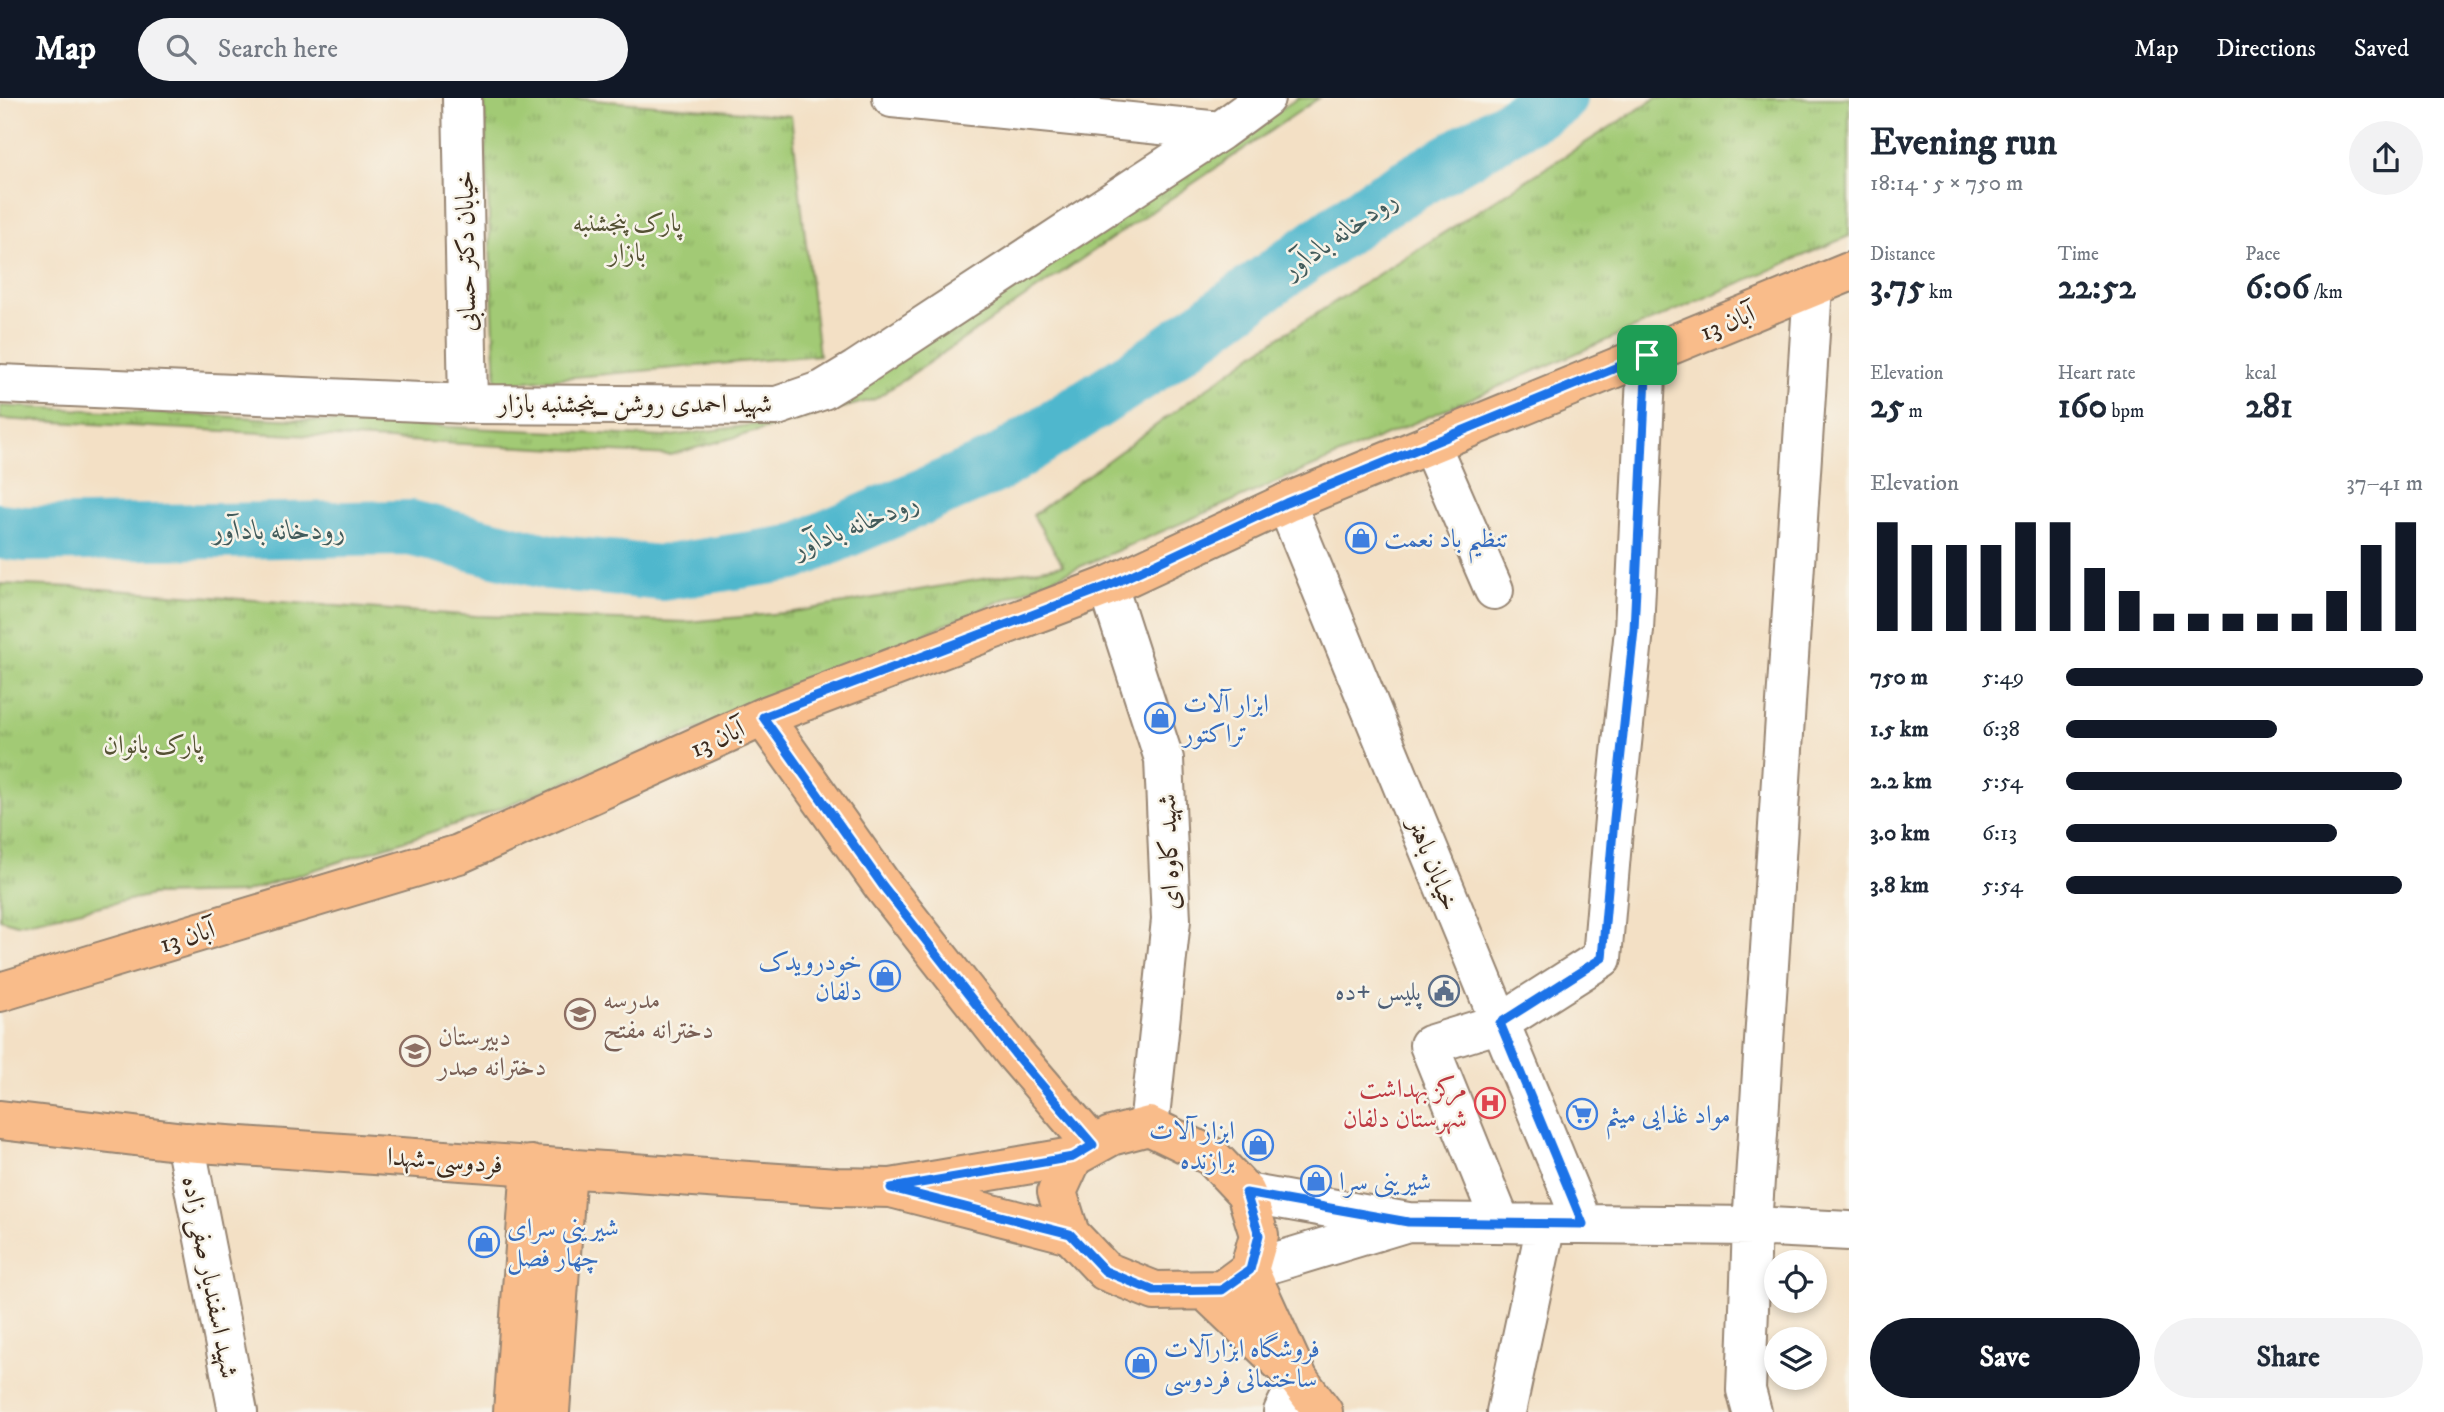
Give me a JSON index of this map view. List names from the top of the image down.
{
  "streets": {
    "main road": ["13 آبان", "فردوسی-شهدا"],
    "street": [
      "خیابان دکتر حسابی",
      "شهید احمدی روشن _پنجشنبه بازار",
      "شهید کاوه ای",
      "خیابان باهنر",
      "شهید اسفندیار صفی زاده"
    ]
  },
  "crossings": [
    ["خیابان دکتر حسابی", "شهید احمدی روشن _پنجشنبه بازار"],
    ["13 آبان", "شهید کاوه ای"],
    ["13 آبان", "خیابان باهنر"],
    ["فردوسی-شهدا", "شهید اسفندیار صفی زاده"]
  ],
  "water": ["رودخانه بادآور"],
  "parks": ["پارک پنجشنبه بازار", "پارک بانوان"],
  "places": {
    "shop": [
      "تنظیم باد نعمت",
      "ابزار آلات تراکتور",
      "خودرویدک دلفان",
      "ابزاز آلات برازنده",
      "شیرینی سرا",
      "شیرینی سرای چهار فصل",
      "فروشگاه ابزارآلات ساختمانی فردوسی"
    ],
    "public building": ["پلیس +ده"],
    "school or university": ["مدرسه دخترانه مفتح", "دبیرستان دخترانه صدر"],
    "hospital": ["مرکز بهداشت شهرستان دلفان"],
    "supermarket": ["مواد غذایی میثم"]
  },
  "page": {
    "header": "Map",
    "search": "Search here",
    "nav": ["Map", "Directions", "Saved"],
    "heading": ["Evening run", "18:14 · 5 × 750 m"],
    "stats": [
      ["Distance", "3.75 km"],
      ["Time", "22:52"],
      ["Pace", "6:06 /km"],
      ["Elevation", "25 m"],
      ["Heart rate", "160 bpm"],
      ["kcal", "281"]
    ],
    "chart": ["Elevation", "37–41 m"],
    "list": [
      {
        "name": "750 m",
        "note": "5:49"
      },
      {
        "name": "1.5 km",
        "note": "6:38"
      },
      {
        "name": "2.2 km",
        "note": "5:54"
      },
      {
        "name": "3.0 km",
        "note": "6:13"
      },
      {
        "name": "3.8 km",
        "note": "5:54"
      }
    ],
    "buttons": ["Save", "Share"]
  }
}
